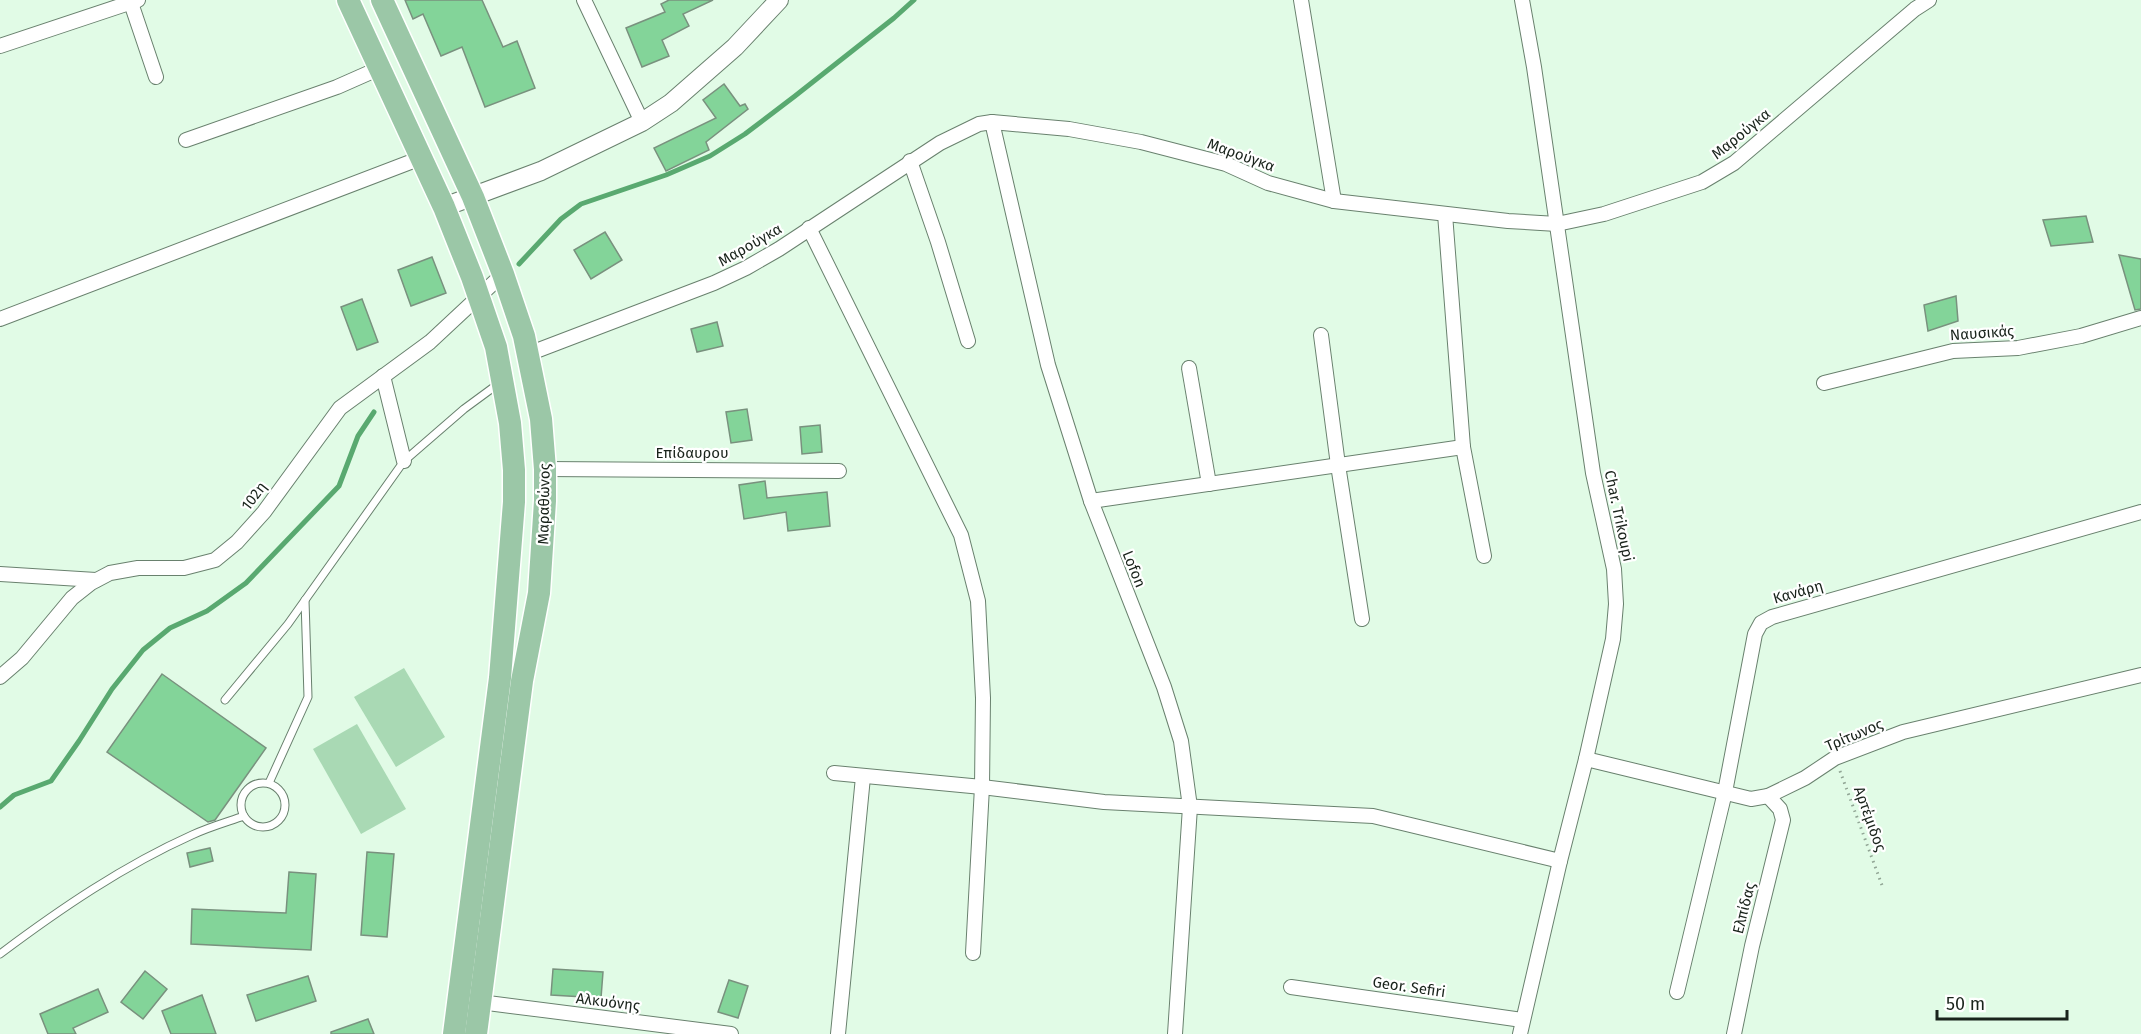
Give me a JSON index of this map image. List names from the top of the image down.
{
  "streets": {
    "main road": ["Μαραθώνος"],
    "street": [
      "Μαρούγκα",
      "Ναυσικάς",
      "Επίδαυρου",
      "102η",
      "Char. Trikoupi",
      "Lofon",
      "Κανάρη",
      "Τρίτωνος",
      "Ελπίδας",
      "Geor. Sefiri",
      "Αλκυόνης"
    ],
    "path": ["Αρτέμιδος"]
  },
  "crossings": [
    ["Μαρούγκα", "Μαραθώνος"],
    ["Μαρούγκα", "Char. Trikoupi"],
    ["Μαρούγκα", "Lofon"],
    ["Επίδαυρου", "Μαραθώνος"],
    ["102η", "Μαραθώνος"],
    ["Μαραθώνος", "Αλκυόνης"],
    ["Char. Trikoupi", "Τρίτωνος"],
    ["Char. Trikoupi", "Geor. Sefiri"],
    ["Κανάρη", "Τρίτωνος"],
    ["Τρίτωνος", "Αρτέμιδος"],
    ["Τρίτωνος", "Ελπίδας"]
  ],
  "scale_bar": "50 m"
}
